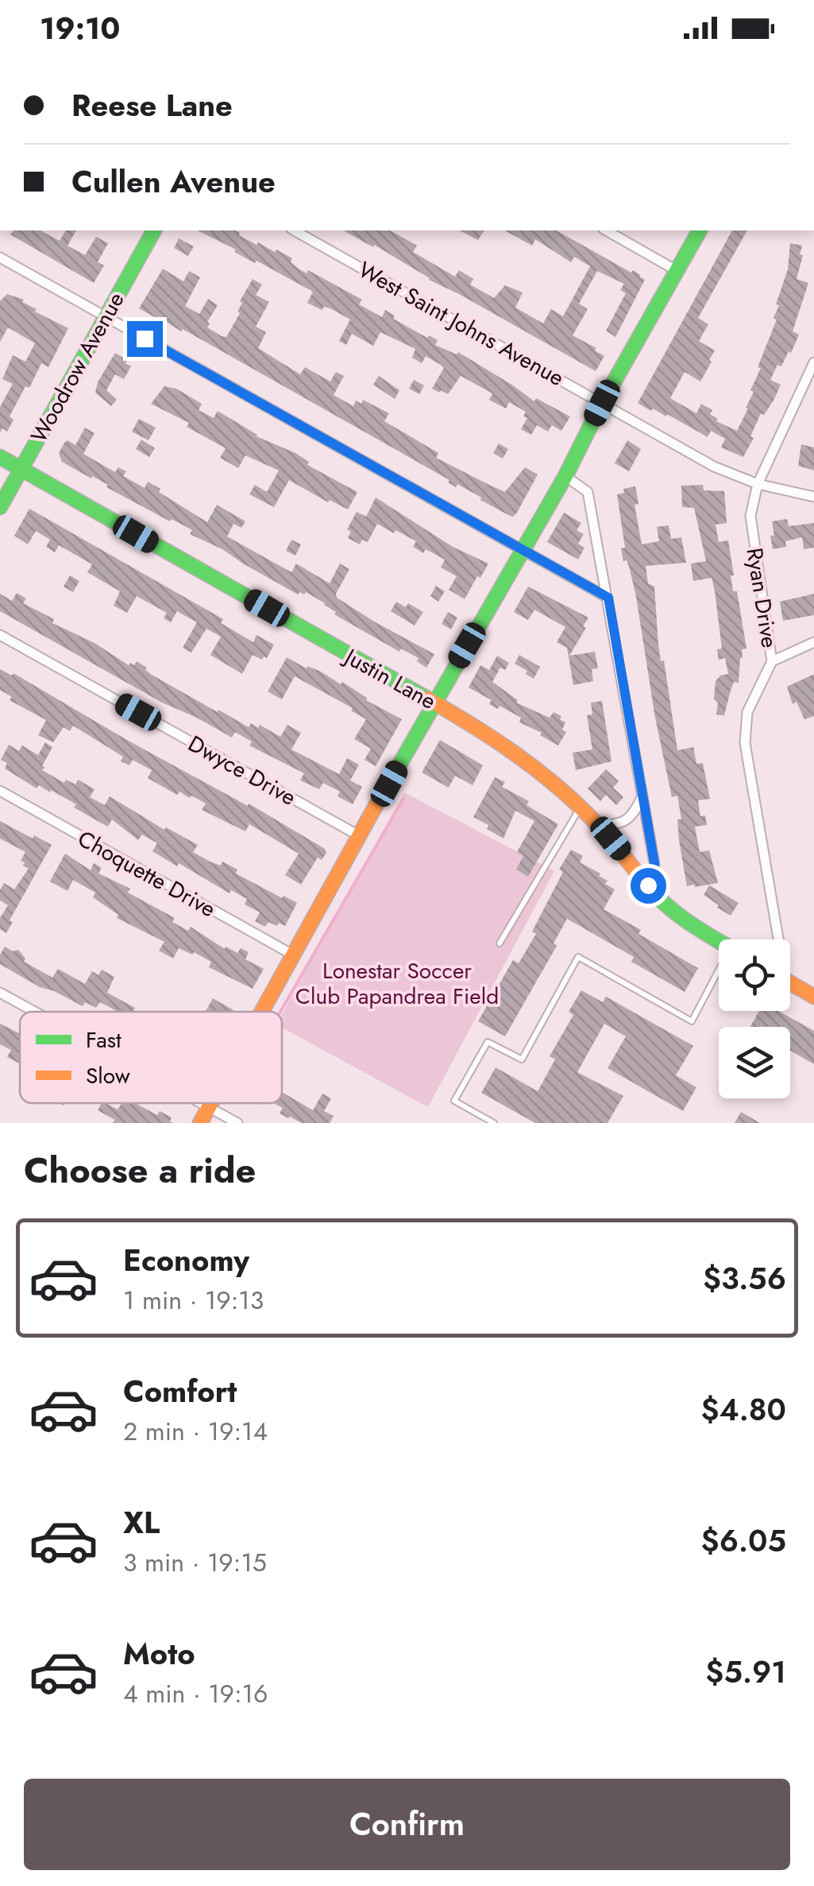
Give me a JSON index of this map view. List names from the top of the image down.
{
  "streets": {
    "street": [
      "West Saint Johns Avenue",
      "Woodrow Avenue",
      "Ryan Drive",
      "Justin Lane",
      "Dwyce Drive",
      "Choquette Drive"
    ]
  },
  "crossings": [
    ["West Saint Johns Avenue", "Ryan Drive"],
    ["Woodrow Avenue", "Justin Lane"]
  ],
  "parks": ["Lonestar Soccer Club Papandrea Field"],
  "legend": ["Fast", "Slow"],
  "page": {
    "status": "19:10",
    "banner": ["Reese Lane", "Cullen Avenue"],
    "heading": "Choose a ride",
    "list": [
      {
        "name": "Economy",
        "note": "1 min · 19:13",
        "value": "$3.56"
      },
      {
        "name": "Comfort",
        "note": "2 min · 19:14",
        "value": "$4.80"
      },
      {
        "name": "XL",
        "note": "3 min · 19:15",
        "value": "$6.05"
      },
      {
        "name": "Moto",
        "note": "4 min · 19:16",
        "value": "$5.91"
      }
    ],
    "buttons": "Confirm"
  }
}
